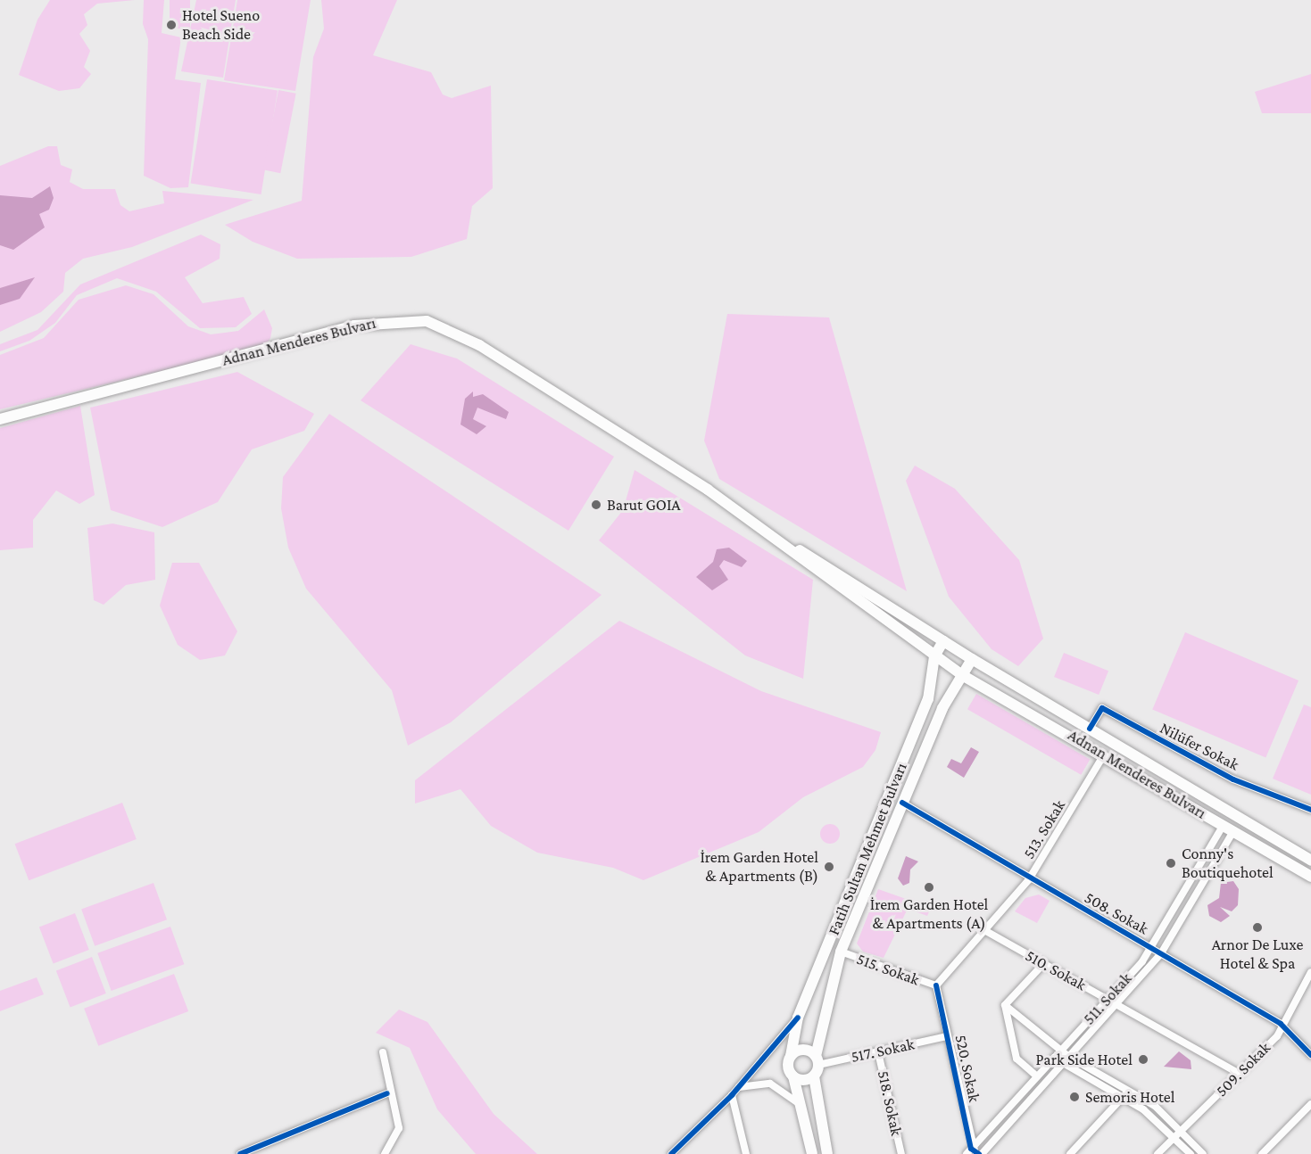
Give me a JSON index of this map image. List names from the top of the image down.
{
  "streets": {
    "main road": ["Adnan Menderes Bulvarı", "Fatih Sultan Mehmet Bulvarı"],
    "street": [
      "Nilüfer Sokak",
      "513. Sokak",
      "508. Sokak",
      "515. Sokak",
      "510. Sokak",
      "511. Sokak",
      "517. Sokak",
      "520. Sokak",
      "509. Sokak",
      "518. Sokak"
    ]
  },
  "crossings": [
    ["Adnan Menderes Bulvarı", "Nilüfer Sokak"],
    ["Adnan Menderes Bulvarı", "513. Sokak"],
    ["Adnan Menderes Bulvarı", "Fatih Sultan Mehmet Bulvarı"],
    ["Adnan Menderes Bulvarı", "511. Sokak"],
    ["513. Sokak", "508. Sokak"],
    ["513. Sokak", "515. Sokak"],
    ["513. Sokak", "510. Sokak"],
    ["513. Sokak", "520. Sokak"],
    ["Fatih Sultan Mehmet Bulvarı", "508. Sokak"],
    ["Fatih Sultan Mehmet Bulvarı", "515. Sokak"],
    ["Fatih Sultan Mehmet Bulvarı", "517. Sokak"],
    ["508. Sokak", "511. Sokak"],
    ["508. Sokak", "509. Sokak"],
    ["515. Sokak", "520. Sokak"],
    ["510. Sokak", "511. Sokak"],
    ["510. Sokak", "509. Sokak"],
    ["511. Sokak", "520. Sokak"],
    ["517. Sokak", "520. Sokak"],
    ["517. Sokak", "518. Sokak"]
  ],
  "places": [
    "Hotel Sueno Beach Side",
    "Barut GOIA",
    "Conny's Boutiquehotel",
    "İrem Garden Hotel & Apartments (B)",
    "İrem Garden Hotel & Apartments (A)",
    "Arnor De Luxe Hotel & Spa",
    "Park Side Hotel",
    "Semoris Hotel"
  ]
}
